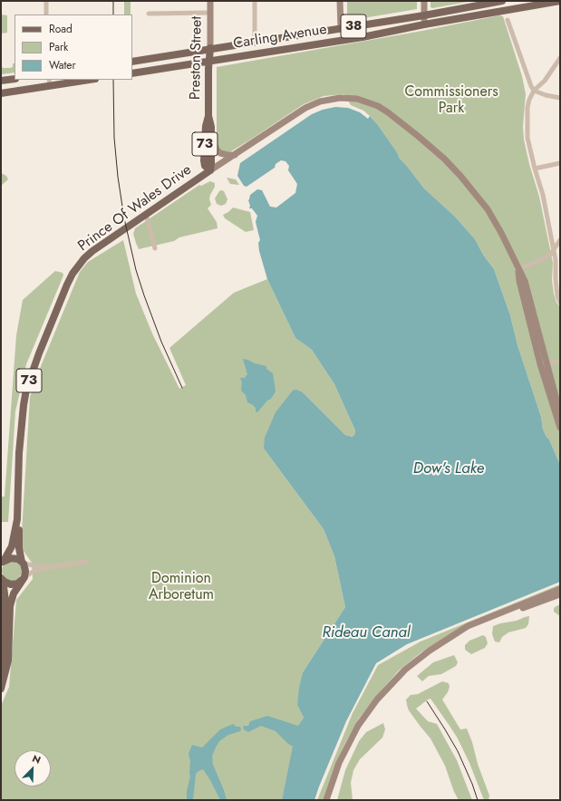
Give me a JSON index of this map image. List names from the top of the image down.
{
  "streets": {
    "main road": [
      "38",
      "Carling Avenue",
      "Preston Street",
      "73",
      "Prince Of Wales Drive"
    ]
  },
  "crossings": [
    ["Carling Avenue", "Preston Street"],
    ["Preston Street", "Prince Of Wales Drive"],
    ["73", "Prince Of Wales Drive"]
  ],
  "water": ["Dow's Lake", "Rideau Canal"],
  "parks": ["Commissioners Park", "Dominion Arboretum"],
  "legend": ["Road", "Park", "Water"],
  "north": "top right"
}
